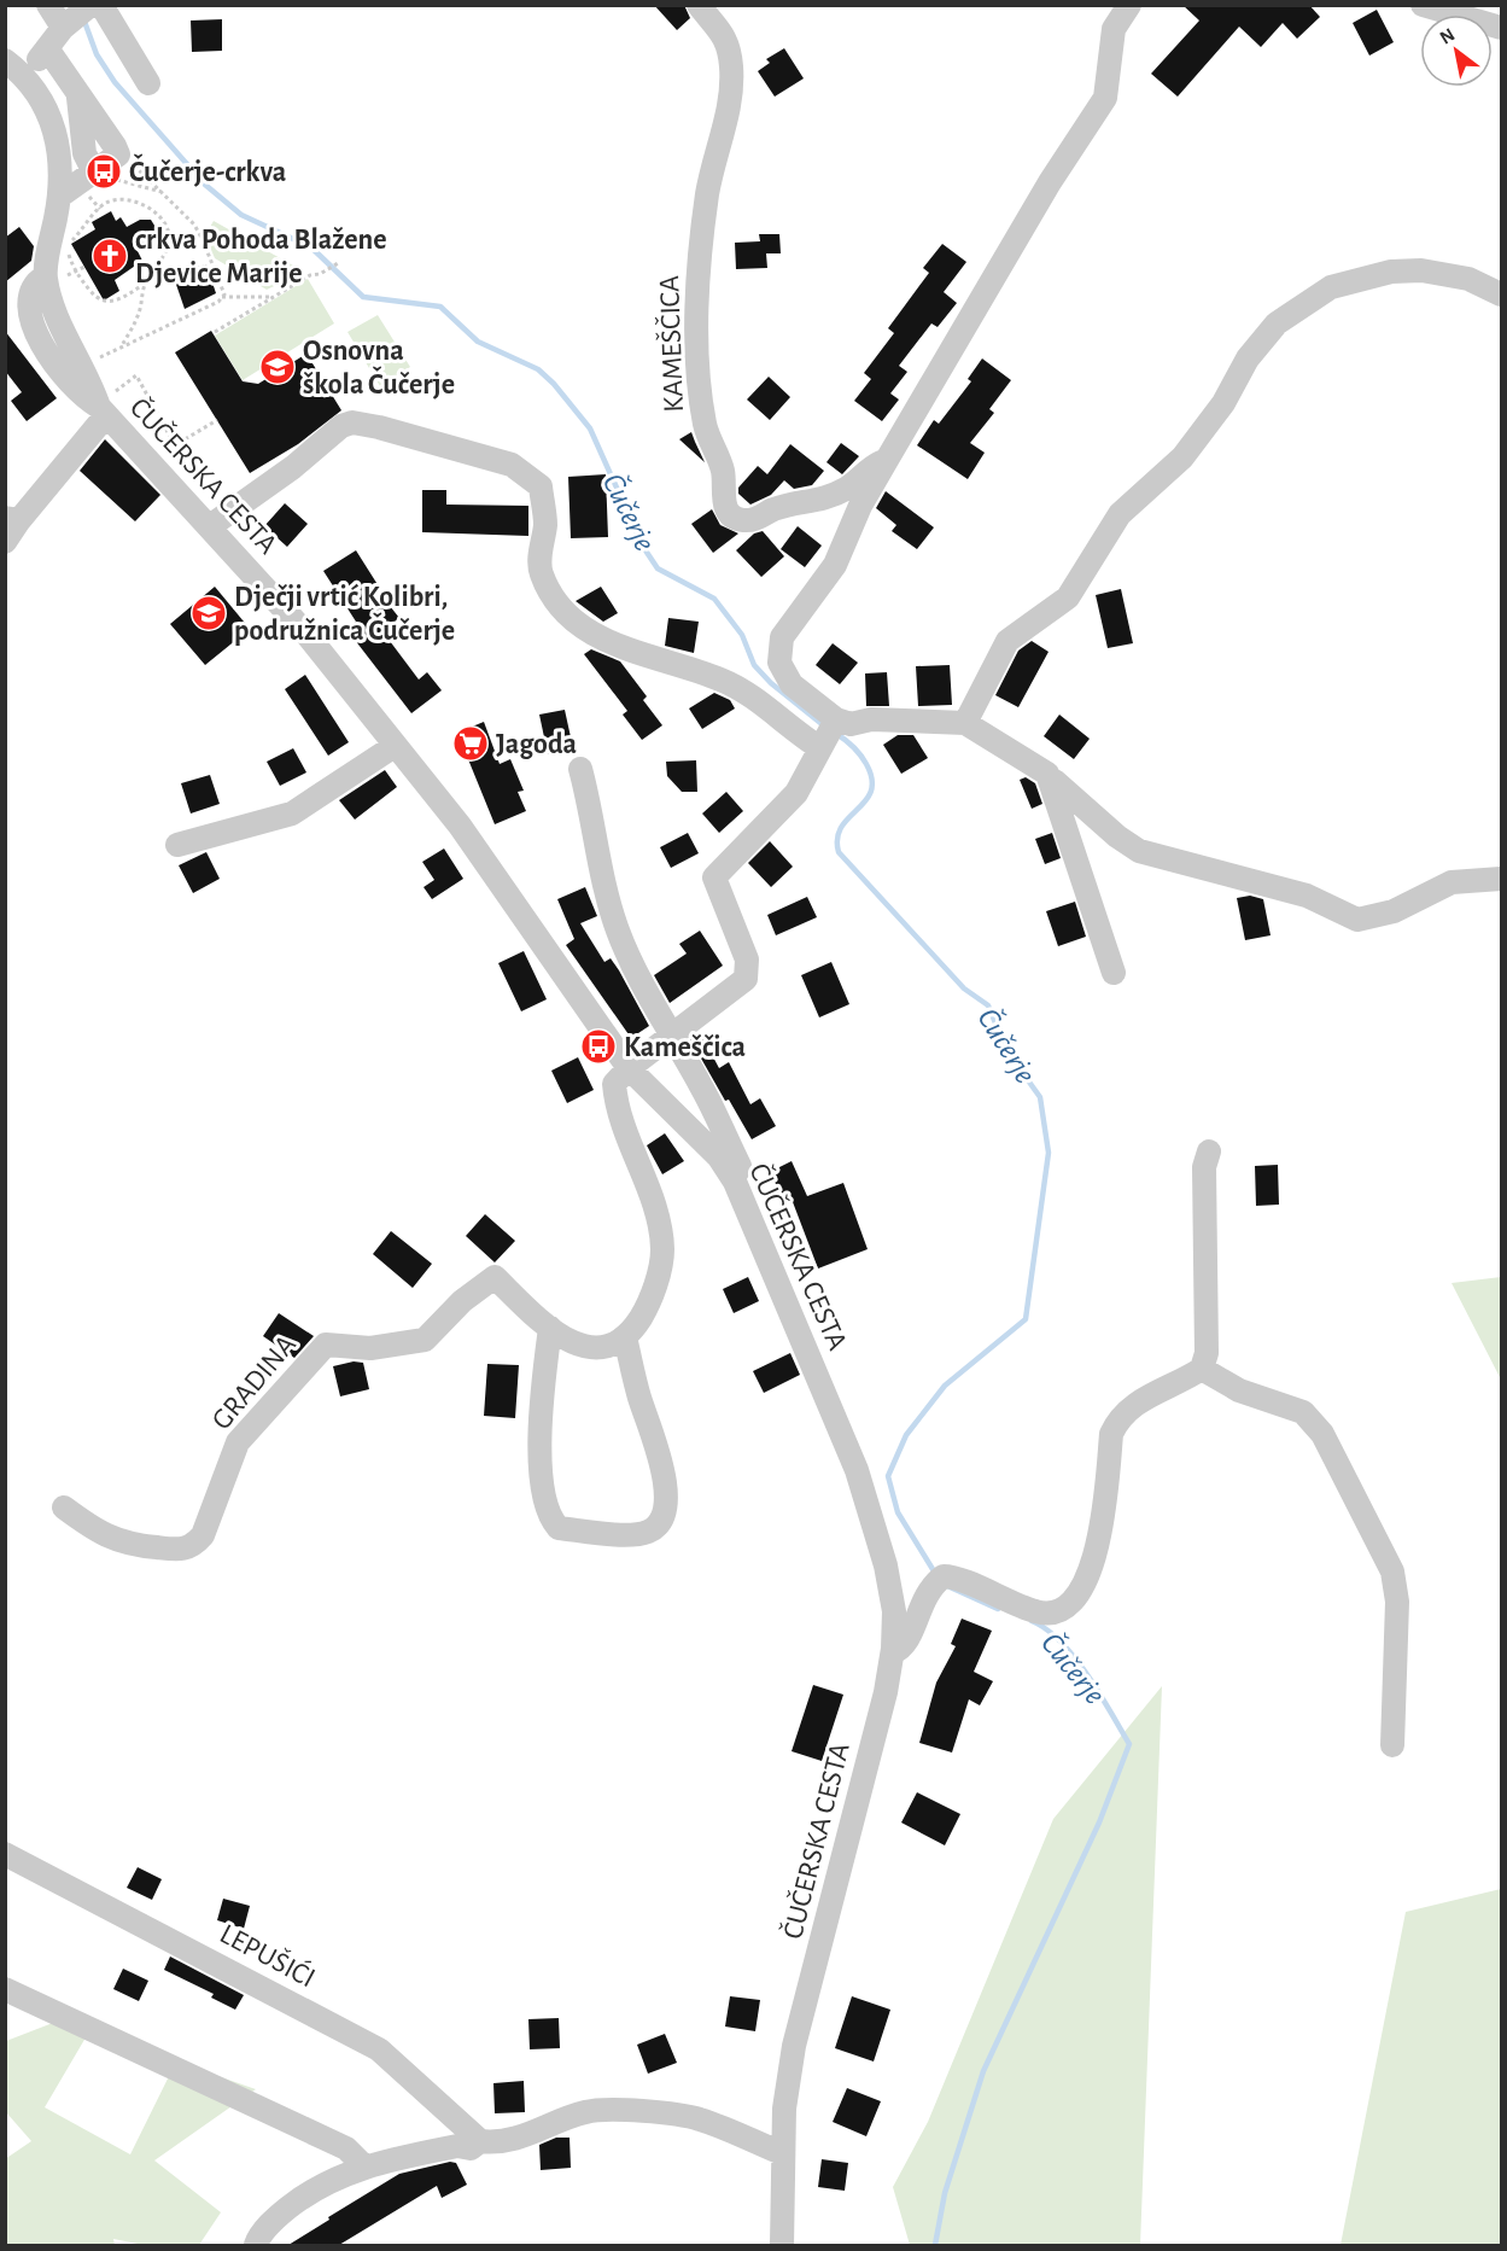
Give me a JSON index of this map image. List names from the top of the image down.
{
  "streets": {
    "street": [
      "KAMEŠČICA",
      "ČUČERSKA CESTA",
      "GRADINA",
      "LEPUŠIĆI"
    ]
  },
  "water": ["Čučerje"],
  "places": {
    "bus stop": ["Čučerje-crkva", "Kameščica"],
    "church": ["crkva Pohoda Blažene Djevice Marije"],
    "school or university": ["Osnovna škola Čučerje", "Dječji vrtić Kolibri, podružnica Čučerje"],
    "supermarket": ["Jagoda"]
  },
  "north": "top left"
}
